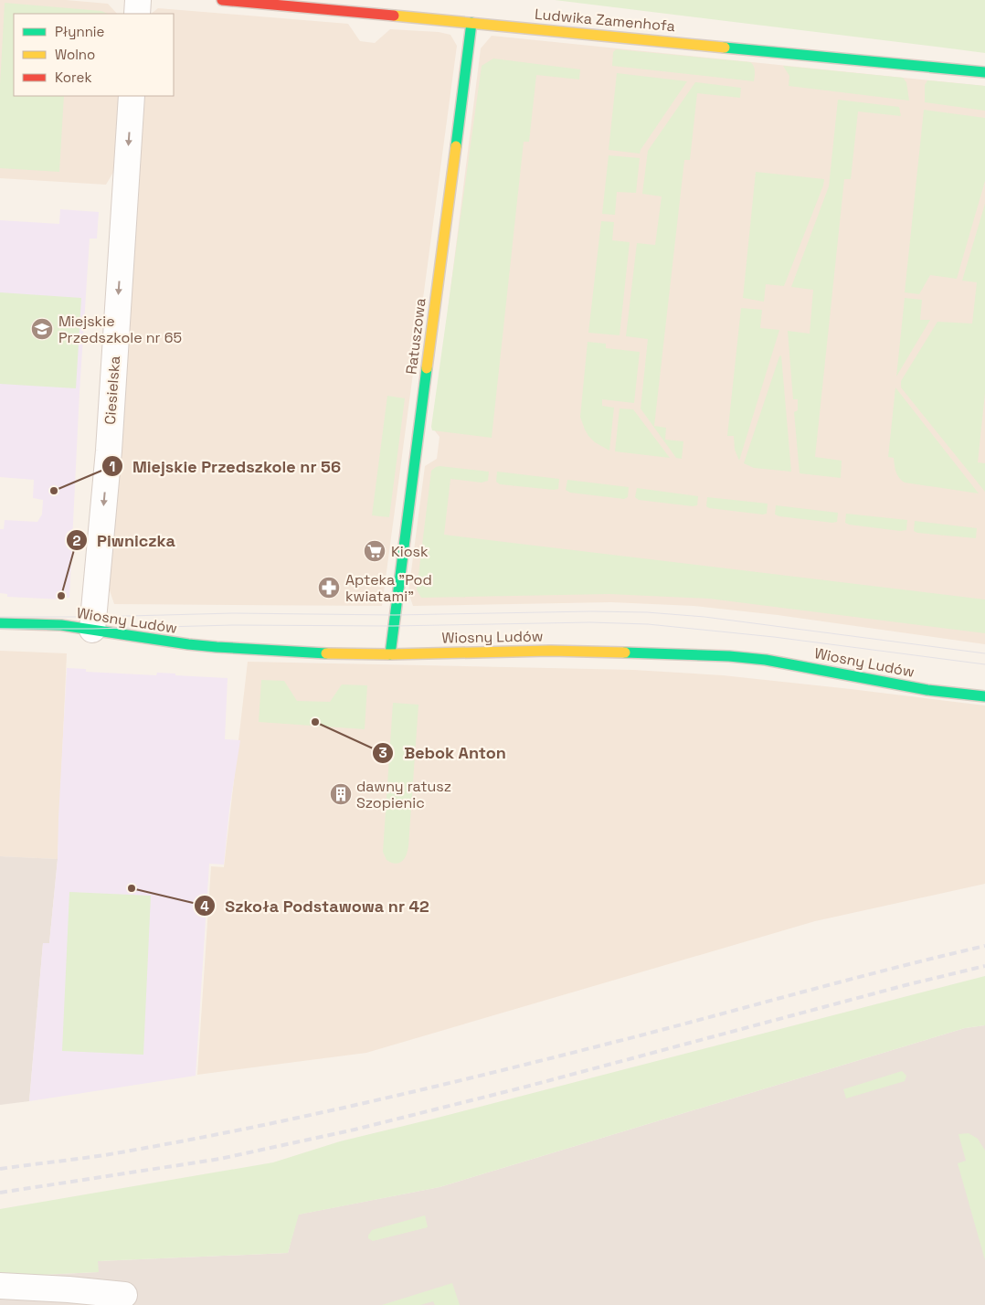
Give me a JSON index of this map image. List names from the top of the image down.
{
  "streets": {
    "street": [
      "Ludwika Zamenhofa",
      "Ratuszowa",
      "Ciesielska",
      "Wiosny Ludów"
    ]
  },
  "crossings": [
    ["Ludwika Zamenhofa", "Ratuszowa"],
    ["Ratuszowa", "Wiosny Ludów"],
    ["Ciesielska", "Wiosny Ludów"]
  ],
  "one_way": ["Ciesielska"],
  "places": {
    "school or university": ["Miejskie Przedszkole nr 65"],
    "other": [
      "Miejskie Przedszkole nr 56",
      "Piwniczka",
      "Bebok Anton",
      "Szkoła Podstawowa nr 42"
    ],
    "supermarket": ["Kiosk"],
    "pharmacy": ["Apteka \"Pod kwiatami\""],
    "building": ["dawny ratusz Szopienic"]
  },
  "legend": ["Płynnie", "Wolno", "Korek"]
}
